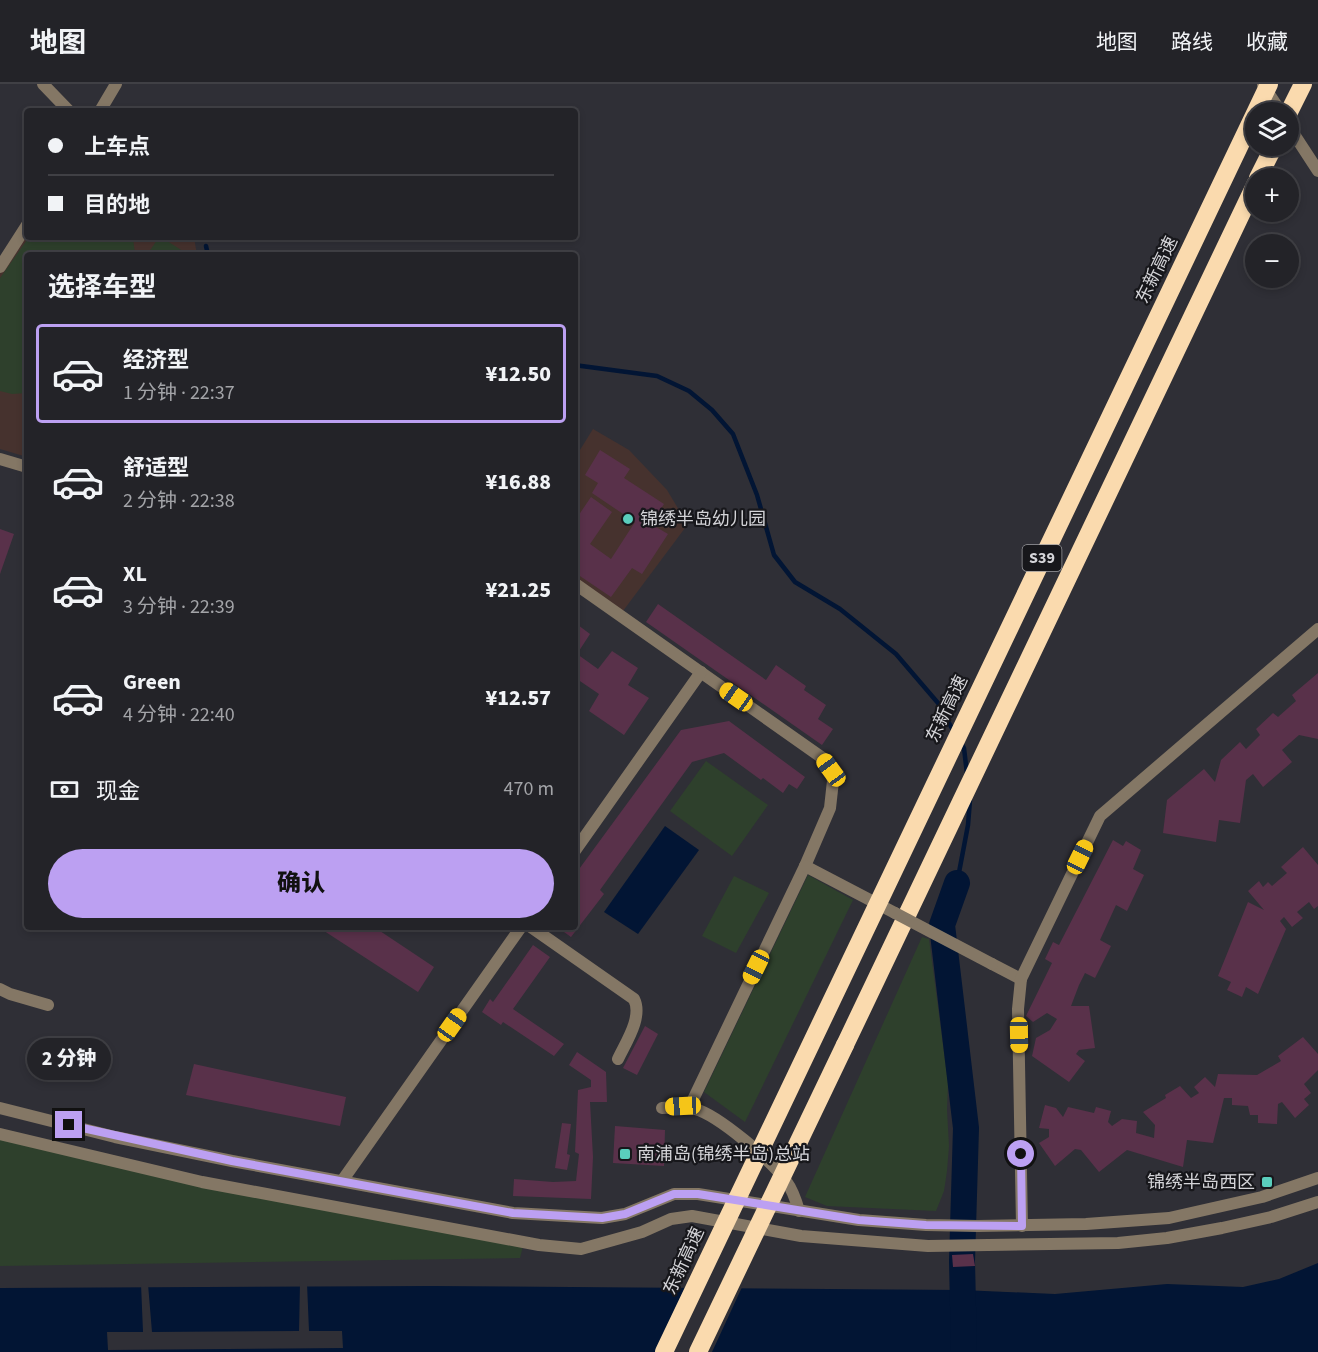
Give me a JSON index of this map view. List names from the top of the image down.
{
  "streets": {
    "highway": ["东新高速", "S39"]
  },
  "places": {
    "other": ["锦绣半岛幼儿园"],
    "transit": ["南浦岛(锦绣半岛)总站", "锦绣半岛西区"]
  },
  "page": {
    "header": "地图",
    "nav": ["地图", "路线", "收藏"],
    "map_buttons": ["+", "−"],
    "banner": ["上车点", "目的地"],
    "heading": "选择车型",
    "list": [
      {
        "name": "经济型",
        "note": "1 分钟 · 22:37",
        "value": "¥12.50"
      },
      {
        "name": "舒适型",
        "note": "2 分钟 · 22:38",
        "value": "¥16.88"
      },
      {
        "name": "XL",
        "note": "3 分钟 · 22:39",
        "value": "¥21.25"
      },
      {
        "name": "Green",
        "note": "4 分钟 · 22:40",
        "value": "¥12.57"
      }
    ],
    "pay": ["现金", "470 m"],
    "buttons": "确认",
    "bubble": "2 分钟"
  }
}
